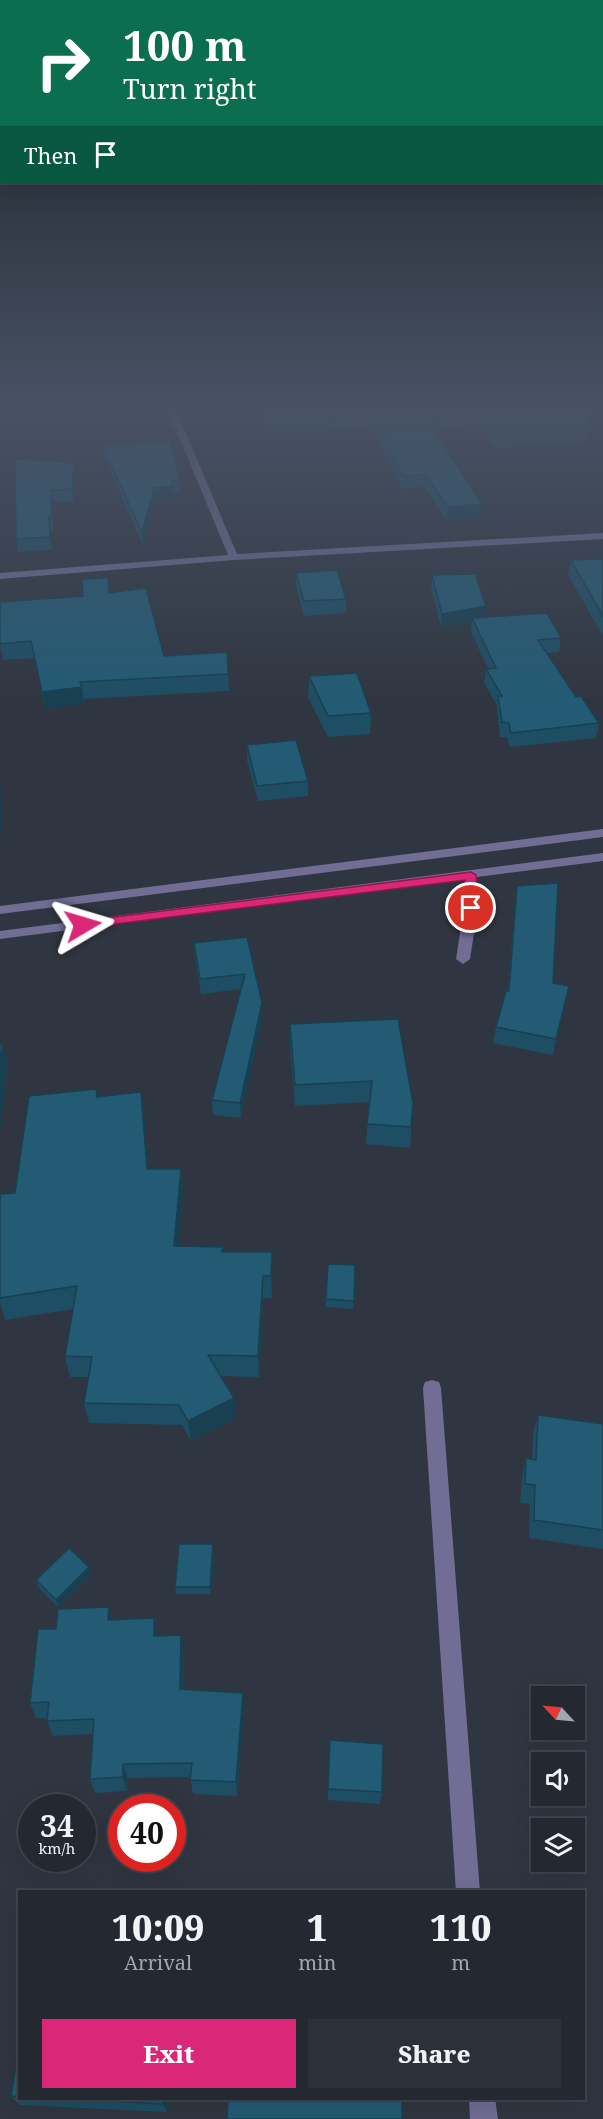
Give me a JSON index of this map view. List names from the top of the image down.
{
  "north": "top left",
  "page": {
    "turn": ["100 m", "Turn right"],
    "then": "Then",
    "speed": "34 km/h",
    "limit": "40",
    "eta": [
      "10:09",
      "Arrival",
      "1",
      "min",
      "110",
      "m"
    ],
    "buttons": ["Exit", "Share"]
  }
}
